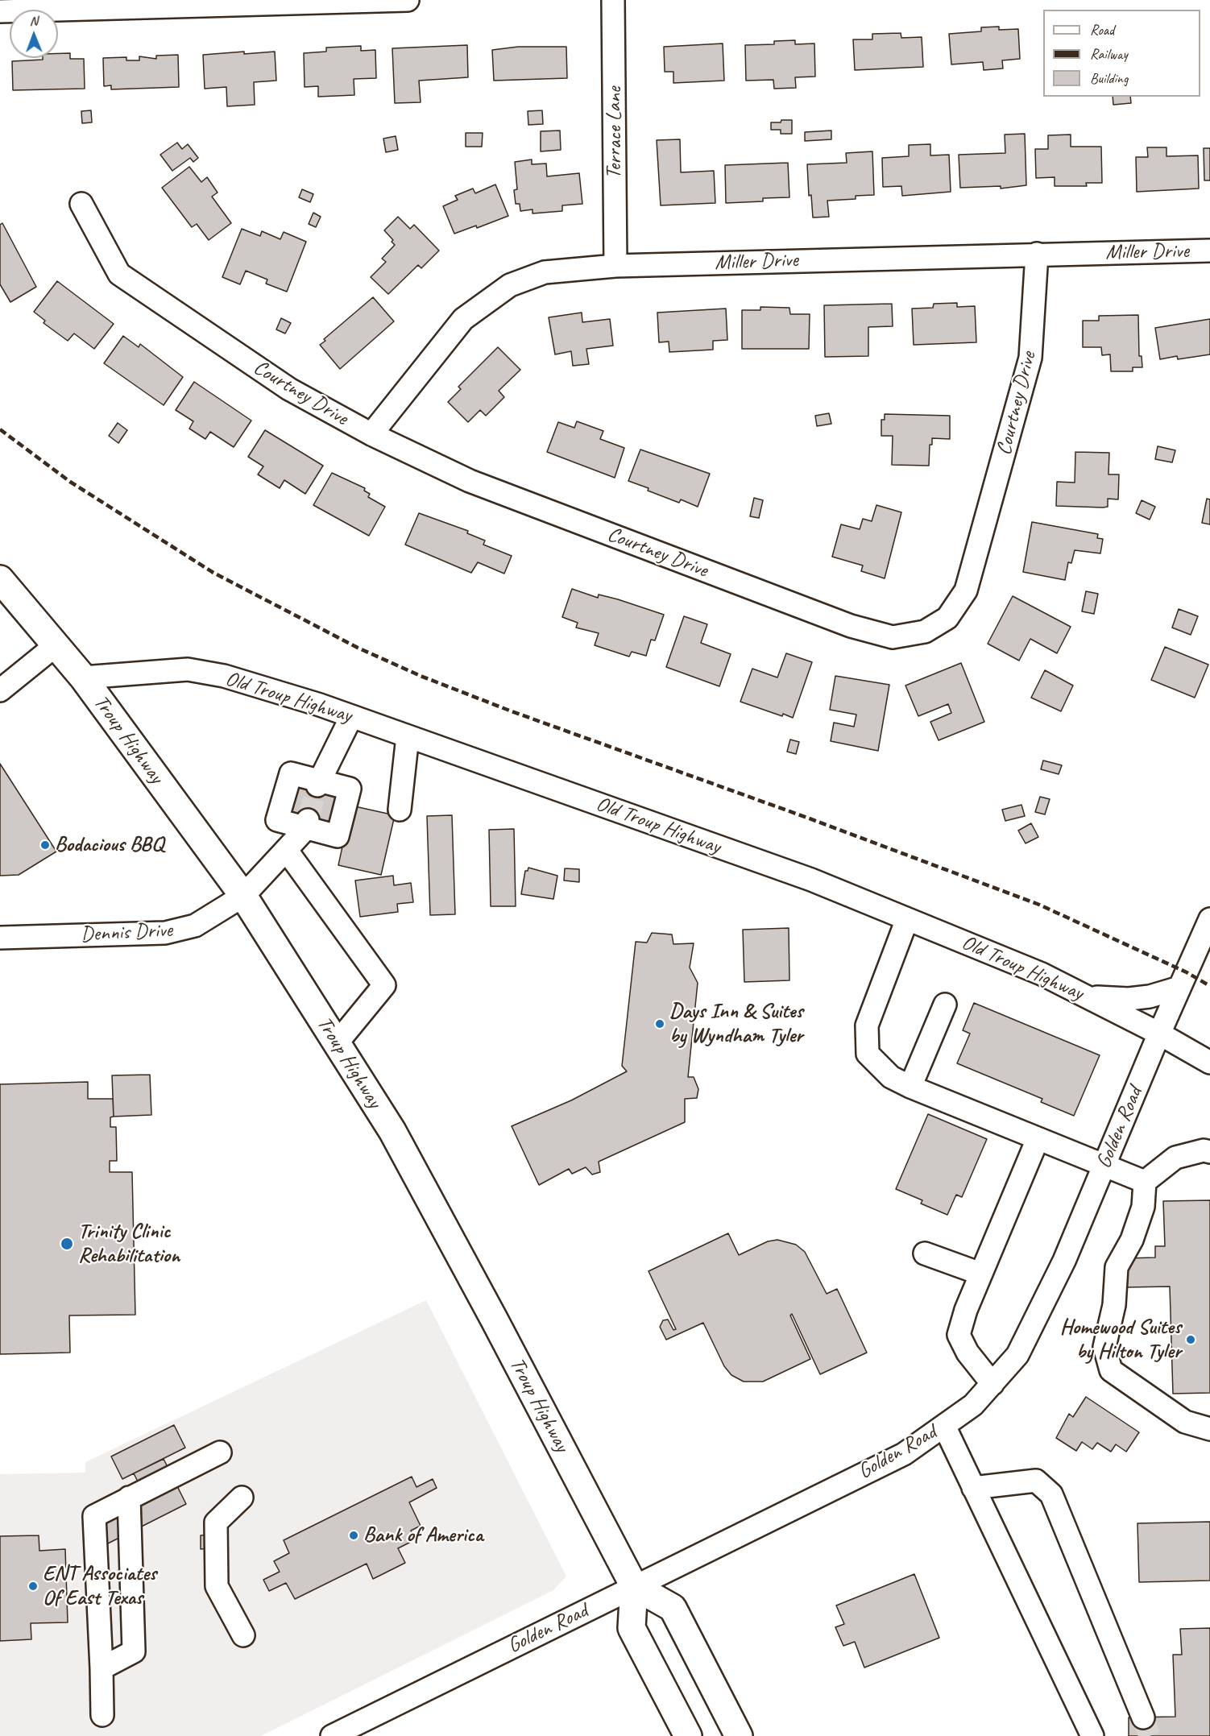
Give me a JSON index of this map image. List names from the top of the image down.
{
  "streets": {
    "main road": ["Troup Highway"],
    "street": [
      "Terrace Lane",
      "Miller Drive",
      "Courtney Drive",
      "Old Troup Highway",
      "Dennis Drive",
      "Golden Road"
    ]
  },
  "crossings": [
    ["Terrace Lane", "Miller Drive"],
    ["Miller Drive", "Courtney Drive"],
    ["Old Troup Highway", "Troup Highway"],
    ["Old Troup Highway", "Golden Road"],
    ["Troup Highway", "Dennis Drive"],
    ["Troup Highway", "Golden Road"]
  ],
  "places": [
    "Bodacious BBQ",
    "Days Inn & Suites by Wyndham Tyler",
    "Trinity Clinic Rehabilitation",
    "Homewood Suites by Hilton Tyler",
    "Bank of America",
    "ENT Associates Of East Texas"
  ],
  "legend": ["Road", "Railway", "Building"],
  "north": "top"
}
